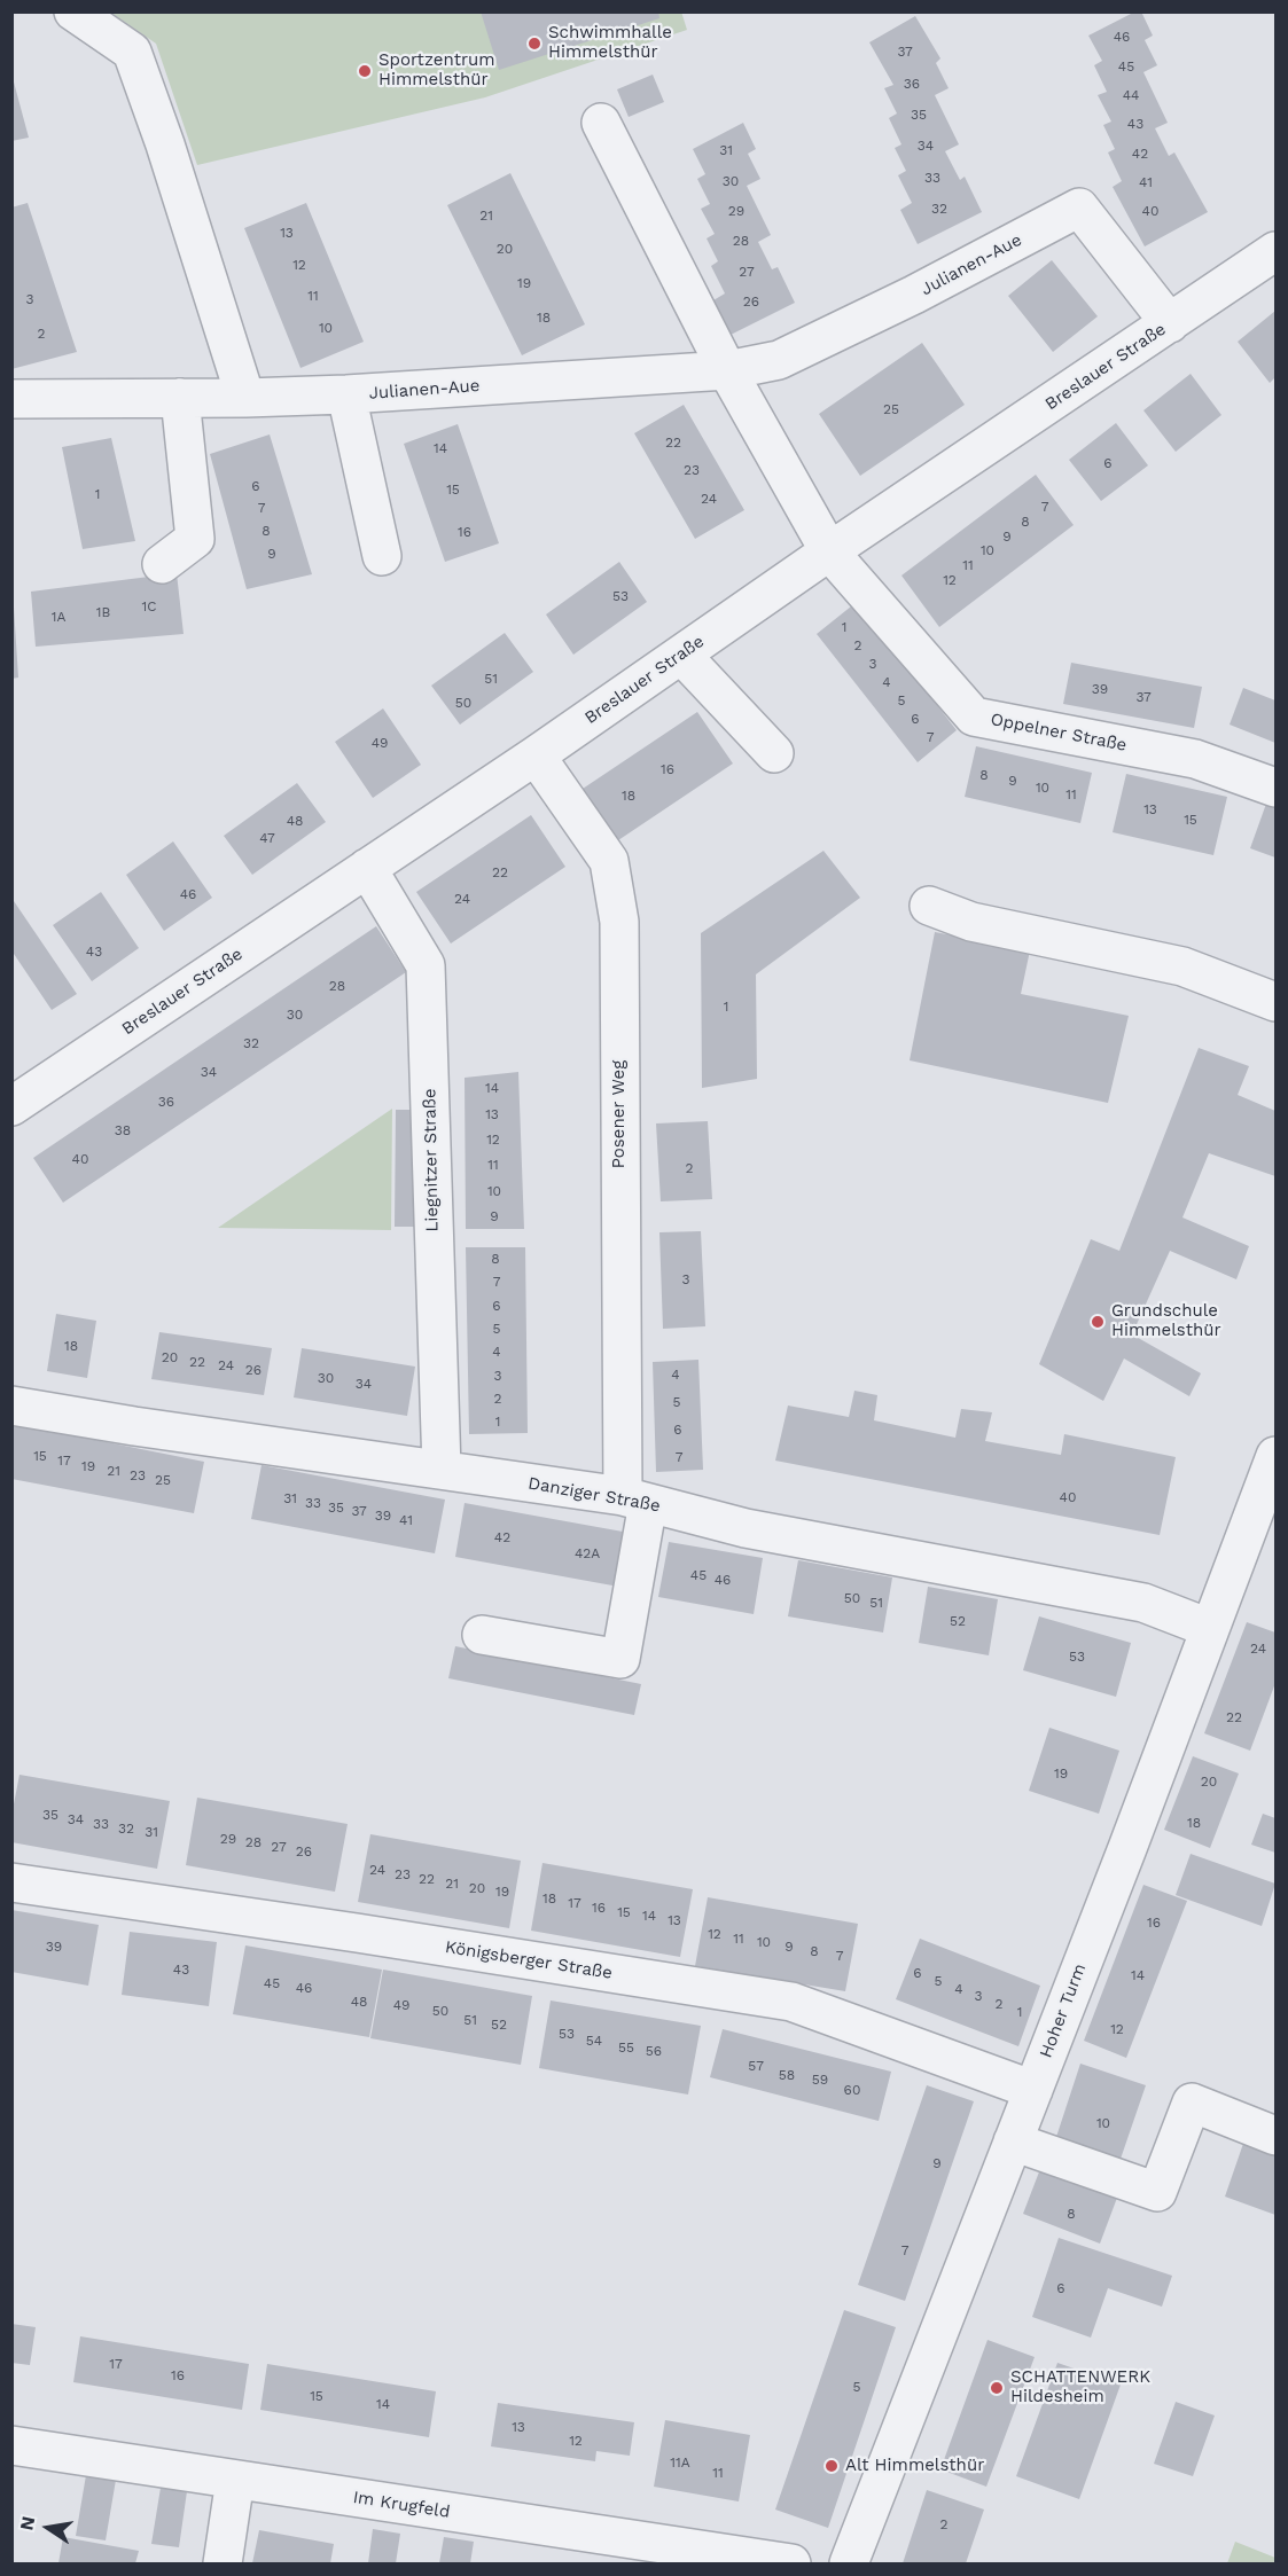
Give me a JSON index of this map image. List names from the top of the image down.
{
  "streets": {
    "street": [
      "Julianen-Aue",
      "Breslauer Straße",
      "Oppelner Straße",
      "Posener Weg",
      "Liegnitzer Straße",
      "Danziger Straße",
      "Königsberger Straße",
      "Hoher Turm",
      "Im Krugfeld"
    ]
  },
  "crossings": [
    ["Julianen-Aue", "Breslauer Straße"],
    ["Breslauer Straße", "Oppelner Straße"],
    ["Breslauer Straße", "Posener Weg"],
    ["Breslauer Straße", "Liegnitzer Straße"],
    ["Posener Weg", "Danziger Straße"],
    ["Liegnitzer Straße", "Danziger Straße"],
    ["Danziger Straße", "Hoher Turm"],
    ["Königsberger Straße", "Hoher Turm"]
  ],
  "places": [
    "Schwimmhalle Himmelsthür",
    "Sportzentrum Himmelsthür",
    "Grundschule Himmelsthür",
    "SCHATTENWERK Hildesheim",
    "Alt Himmelsthür"
  ],
  "house_numbers": [
    "46",
    "37",
    "45",
    "36",
    "44",
    "35",
    "43",
    "34",
    "31",
    "42",
    "33",
    "30",
    "41",
    "32",
    "29",
    "40",
    "21",
    "13",
    "28",
    "20",
    "12",
    "27",
    "19",
    "11",
    "3",
    "26",
    "18",
    "10",
    "2",
    "25",
    "22",
    "14",
    "6",
    "23",
    "6",
    "15",
    "1",
    "24",
    "7",
    "7",
    "8",
    "8",
    "16",
    "9",
    "10",
    "9",
    "11",
    "12",
    "53",
    "1C",
    "1B",
    "1A",
    "1",
    "2",
    "3",
    "51",
    "4",
    "39",
    "37",
    "5",
    "50",
    "6",
    "7",
    "49",
    "16",
    "8",
    "9",
    "10",
    "11",
    "18",
    "13",
    "15",
    "48",
    "47",
    "22",
    "46",
    "24",
    "43",
    "28",
    "1",
    "30",
    "32",
    "34",
    "14",
    "36",
    "13",
    "38",
    "12",
    "40",
    "11",
    "2",
    "10",
    "9",
    "8",
    "3",
    "7",
    "6",
    "5",
    "18",
    "4",
    "20",
    "22",
    "24",
    "26",
    "4",
    "3",
    "30",
    "34",
    "2",
    "5",
    "1",
    "6",
    "15",
    "7",
    "17",
    "19",
    "21",
    "23",
    "25",
    "40",
    "31",
    "33",
    "35",
    "37",
    "39",
    "41",
    "42",
    "42A",
    "45",
    "46",
    "50",
    "51",
    "52",
    "24",
    "53",
    "22",
    "19",
    "20",
    "35",
    "34",
    "18",
    "33",
    "32",
    "31",
    "29",
    "28",
    "27",
    "26",
    "24",
    "23",
    "22",
    "21",
    "20",
    "19",
    "18",
    "17",
    "16",
    "15",
    "14",
    "13",
    "16",
    "12",
    "11",
    "10",
    "39",
    "9",
    "8",
    "7",
    "43",
    "6",
    "14",
    "5",
    "45",
    "46",
    "4",
    "3",
    "48",
    "2",
    "49",
    "50",
    "1",
    "51",
    "52",
    "12",
    "53",
    "54",
    "55",
    "56",
    "57",
    "58",
    "59",
    "60",
    "10",
    "9",
    "8",
    "7",
    "6",
    "17",
    "16",
    "5",
    "15",
    "14",
    "13",
    "12",
    "11A",
    "11",
    "2"
  ],
  "north": "left"
}
